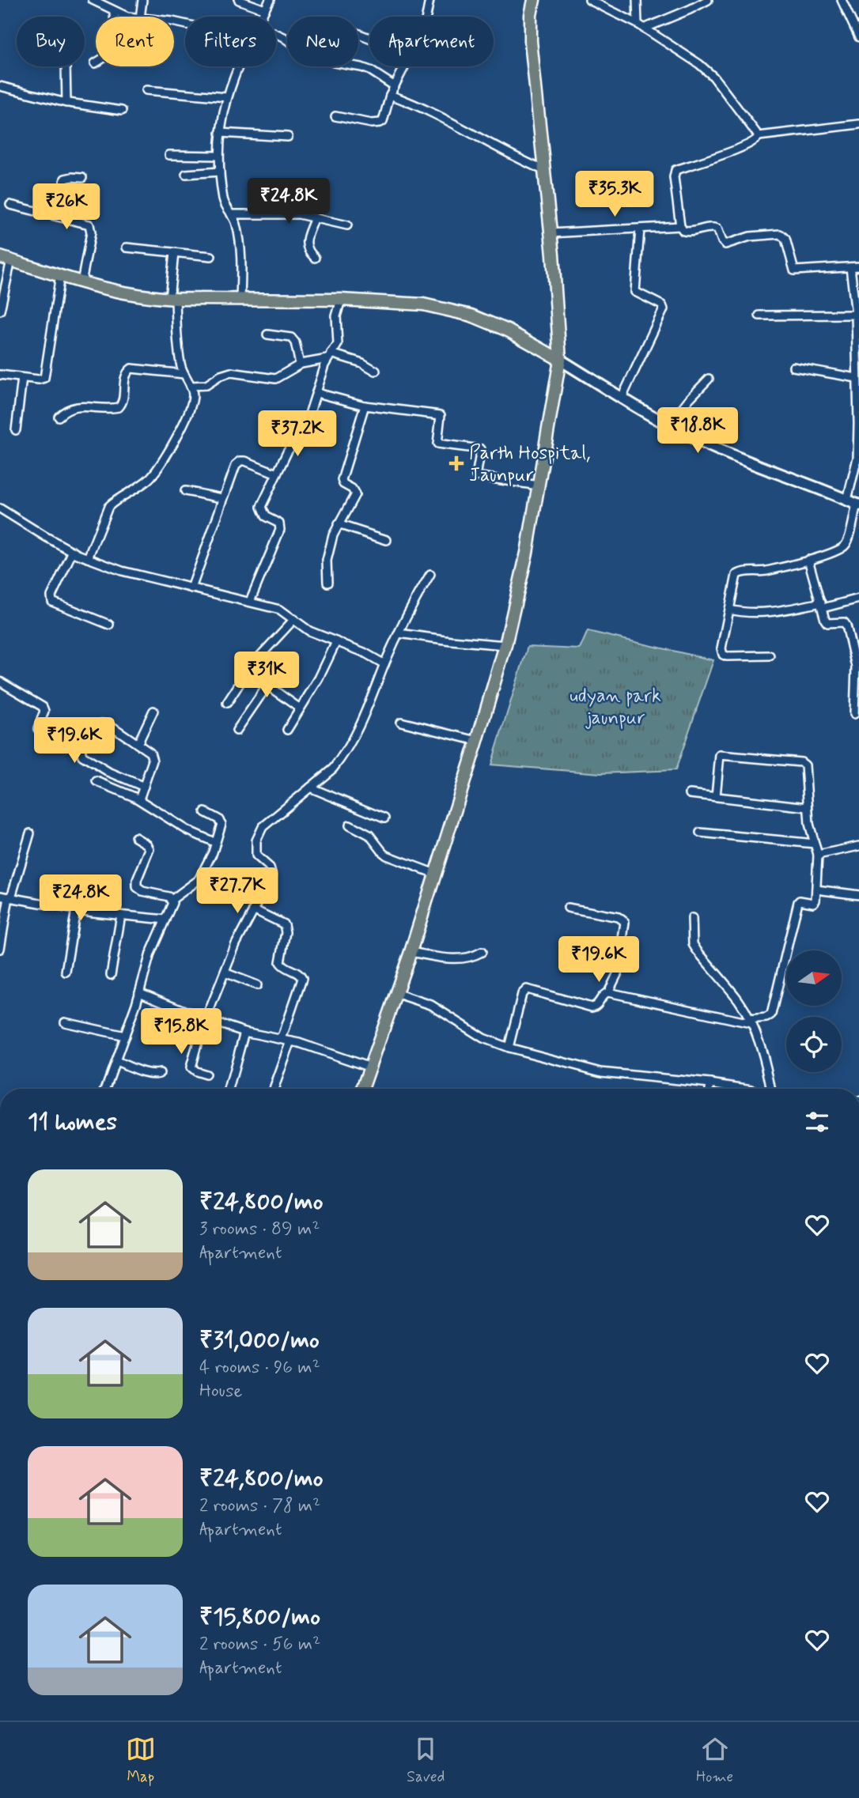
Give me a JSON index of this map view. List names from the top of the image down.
{
  "parks": ["udyan park jaunpur"],
  "places": {
    "health": ["Parth Hospital, Jaunpur"]
  },
  "north": "right",
  "page": {
    "chip": [
      "Buy",
      "Rent",
      "Filters",
      "New",
      "Apartment"
    ],
    "price": [
      "₹35.3K",
      "₹24.8K",
      "₹26K",
      "₹18.8K",
      "₹37.2K",
      "₹31K",
      "₹19.6K",
      "₹27.7K",
      "₹24.8K",
      "₹19.6K",
      "₹15.8K"
    ],
    "heading": "11 homes",
    "list": [
      {
        "name": "₹24,800/mo",
        "note": "3 rooms · 89 m² · Apartment"
      },
      {
        "name": "₹31,000/mo",
        "note": "4 rooms · 96 m² · House"
      },
      {
        "name": "₹24,800/mo",
        "note": "2 rooms · 78 m² · Apartment"
      },
      {
        "name": "₹15,800/mo",
        "note": "2 rooms · 56 m² · Apartment"
      }
    ],
    "tabs": ["Map", "Saved", "Home"]
  }
}
